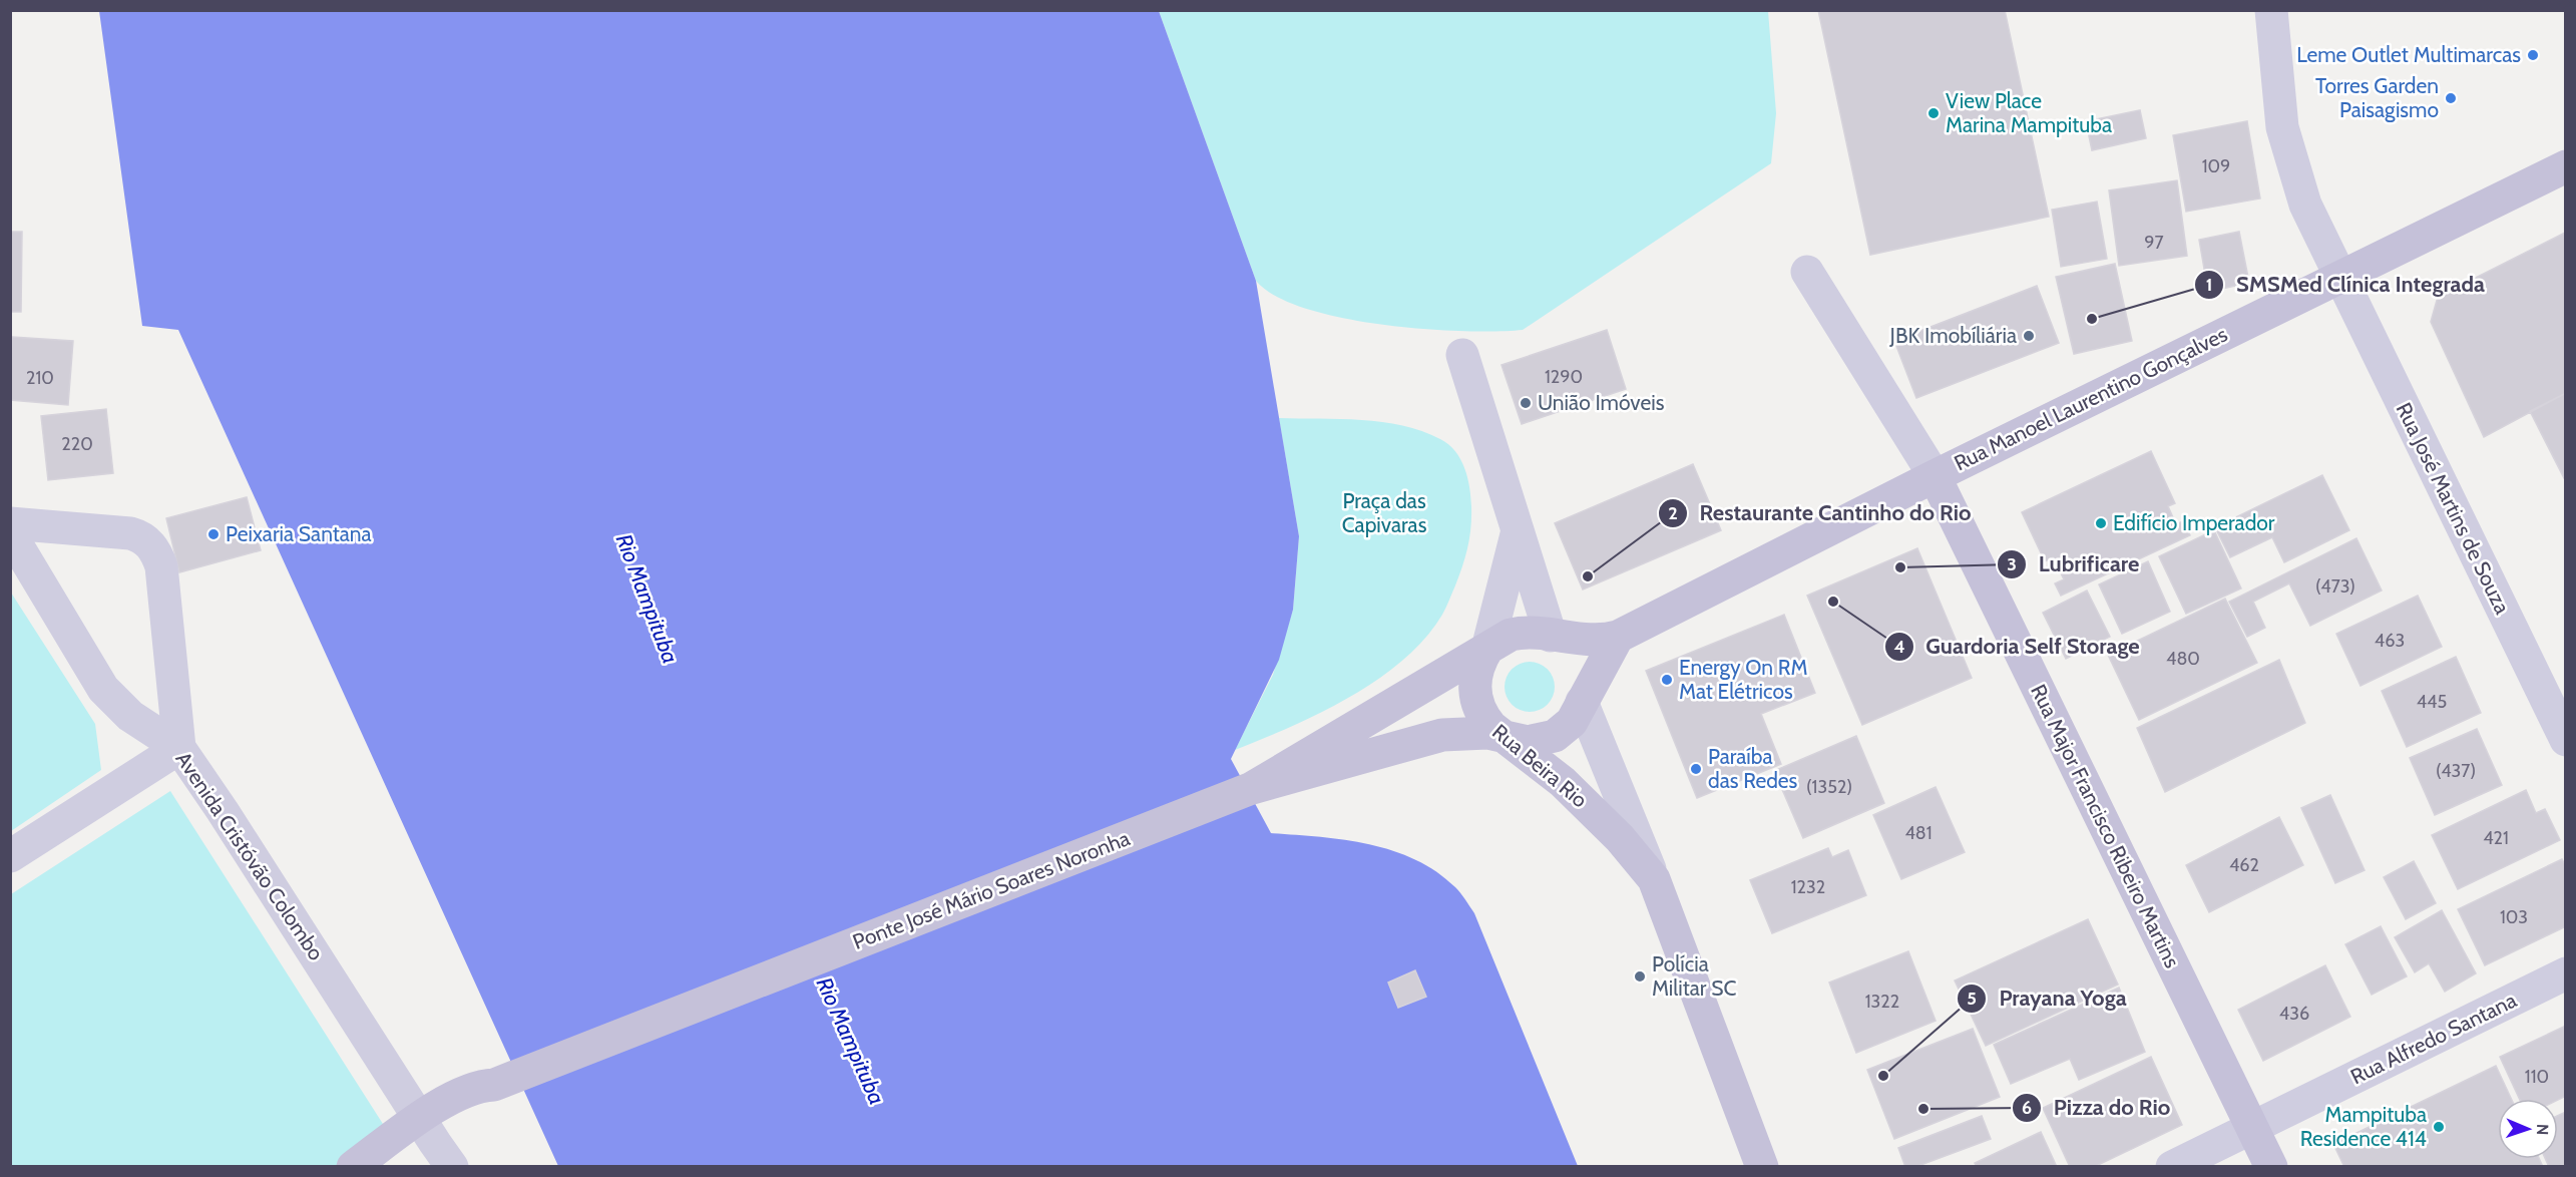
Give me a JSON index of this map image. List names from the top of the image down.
{
  "streets": {
    "main road": [
      "Rua Manoel Laurentino Gonçalves",
      "Rua Beira Rio",
      "Rua Major Francisco Ribeiro Martins",
      "Ponte José Mário Soares Noronha"
    ],
    "street": ["Rua José Martins de Souza", "Avenida Cristóvão Colombo", "Rua Alfredo Santana"]
  },
  "crossings": [
    ["Rua Manoel Laurentino Gonçalves", "Rua José Martins de Souza"],
    ["Rua Manoel Laurentino Gonçalves", "Rua Beira Rio"],
    ["Rua Manoel Laurentino Gonçalves", "Rua Major Francisco Ribeiro Martins"],
    ["Rua Manoel Laurentino Gonçalves", "Ponte José Mário Soares Noronha"],
    ["Rua Major Francisco Ribeiro Martins", "Rua Alfredo Santana"],
    ["Avenida Cristóvão Colombo", "Ponte José Mário Soares Noronha"]
  ],
  "water": ["Rio Mampituba"],
  "parks": ["Praça das Capivaras"],
  "places": [
    "Leme Outlet Multimarcas",
    "Torres Garden Paisagismo",
    "View Place Marina Mampituba",
    "SMSMed Clínica Integrada",
    "JBK Imobíliária",
    "União Imóveis",
    "Edifício Imperador",
    "Peixaria Santana",
    "Lubrificare",
    "Restaurante Cantinho do Rio",
    "Guardoria Self Storage",
    "Energy On RM Mat Elétricos",
    "Paraíba das Redes",
    "Polícia Militar SC",
    "Prayana Yoga",
    "Pizza do Rio",
    "Mampituba Residence 414"
  ],
  "house_numbers": [
    "109",
    "97",
    "1290",
    "210",
    "220",
    "(473)",
    "463",
    "480",
    "445",
    "(437)",
    "(1352)",
    "481",
    "421",
    "462",
    "1232",
    "103",
    "1322",
    "436",
    "110"
  ],
  "north": "right"
}
